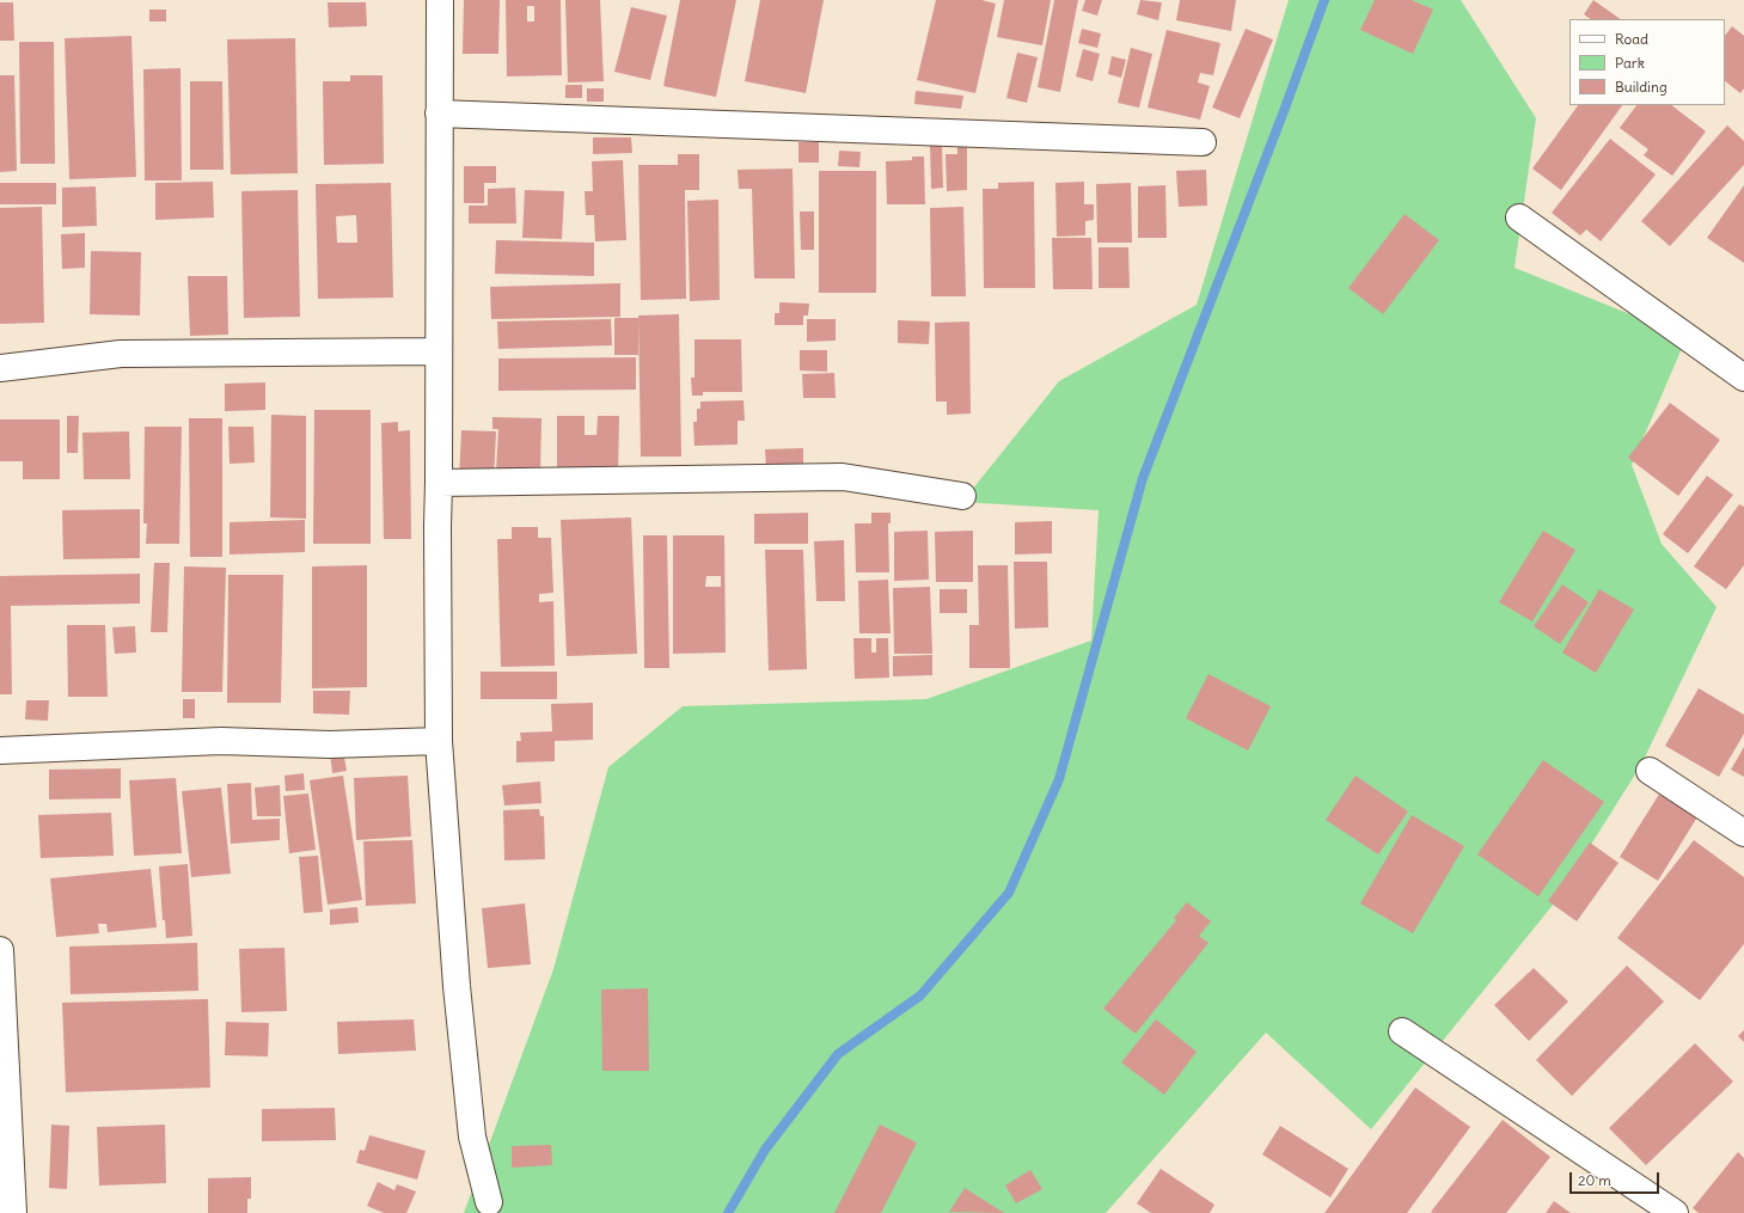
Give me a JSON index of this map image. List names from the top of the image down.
{
  "legend": ["Road", "Park", "Building"],
  "scale_bar": "20 m"
}
